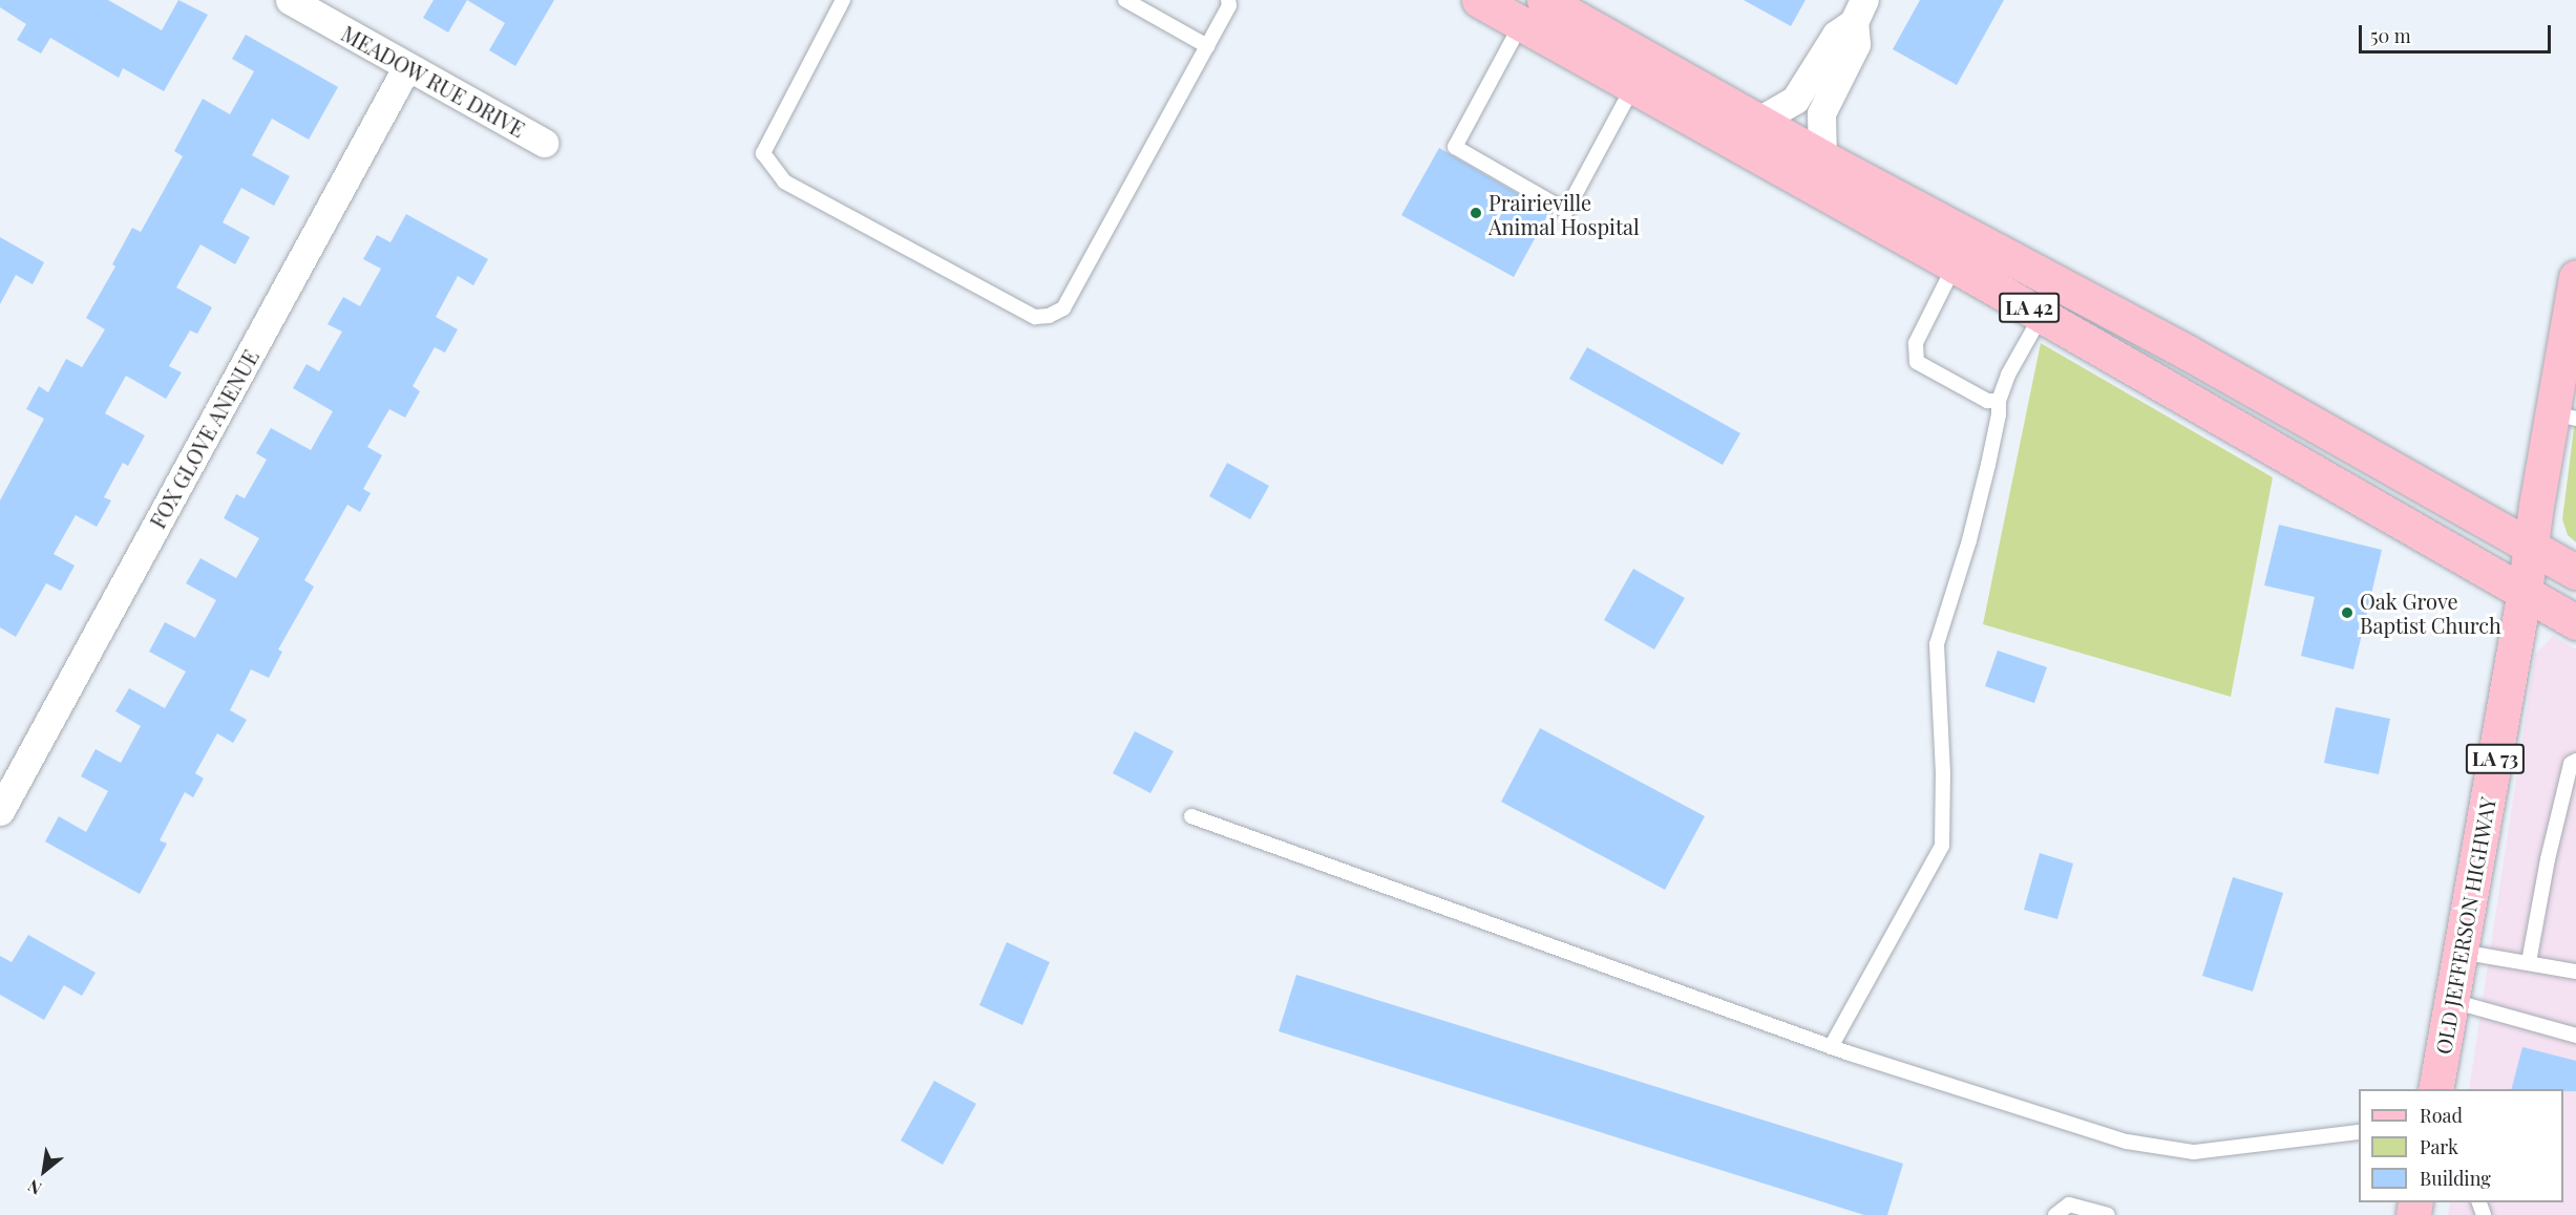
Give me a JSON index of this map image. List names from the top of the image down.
{
  "streets": {
    "main road": ["LA 42", "LA 73", "OLD JEFFERSON HIGHWAY"],
    "street": ["MEADOW RUE DRIVE", "FOX GLOVE ANENUE"]
  },
  "crossings": [
    ["MEADOW RUE DRIVE", "FOX GLOVE ANENUE"],
    ["LA 42", "OLD JEFFERSON HIGHWAY"]
  ],
  "places": ["Prairieville Animal Hospital", "Oak Grove Baptist Church"],
  "legend": ["Road", "Park", "Building"],
  "scale_bar": "50 m",
  "north": "bottom left"
}
